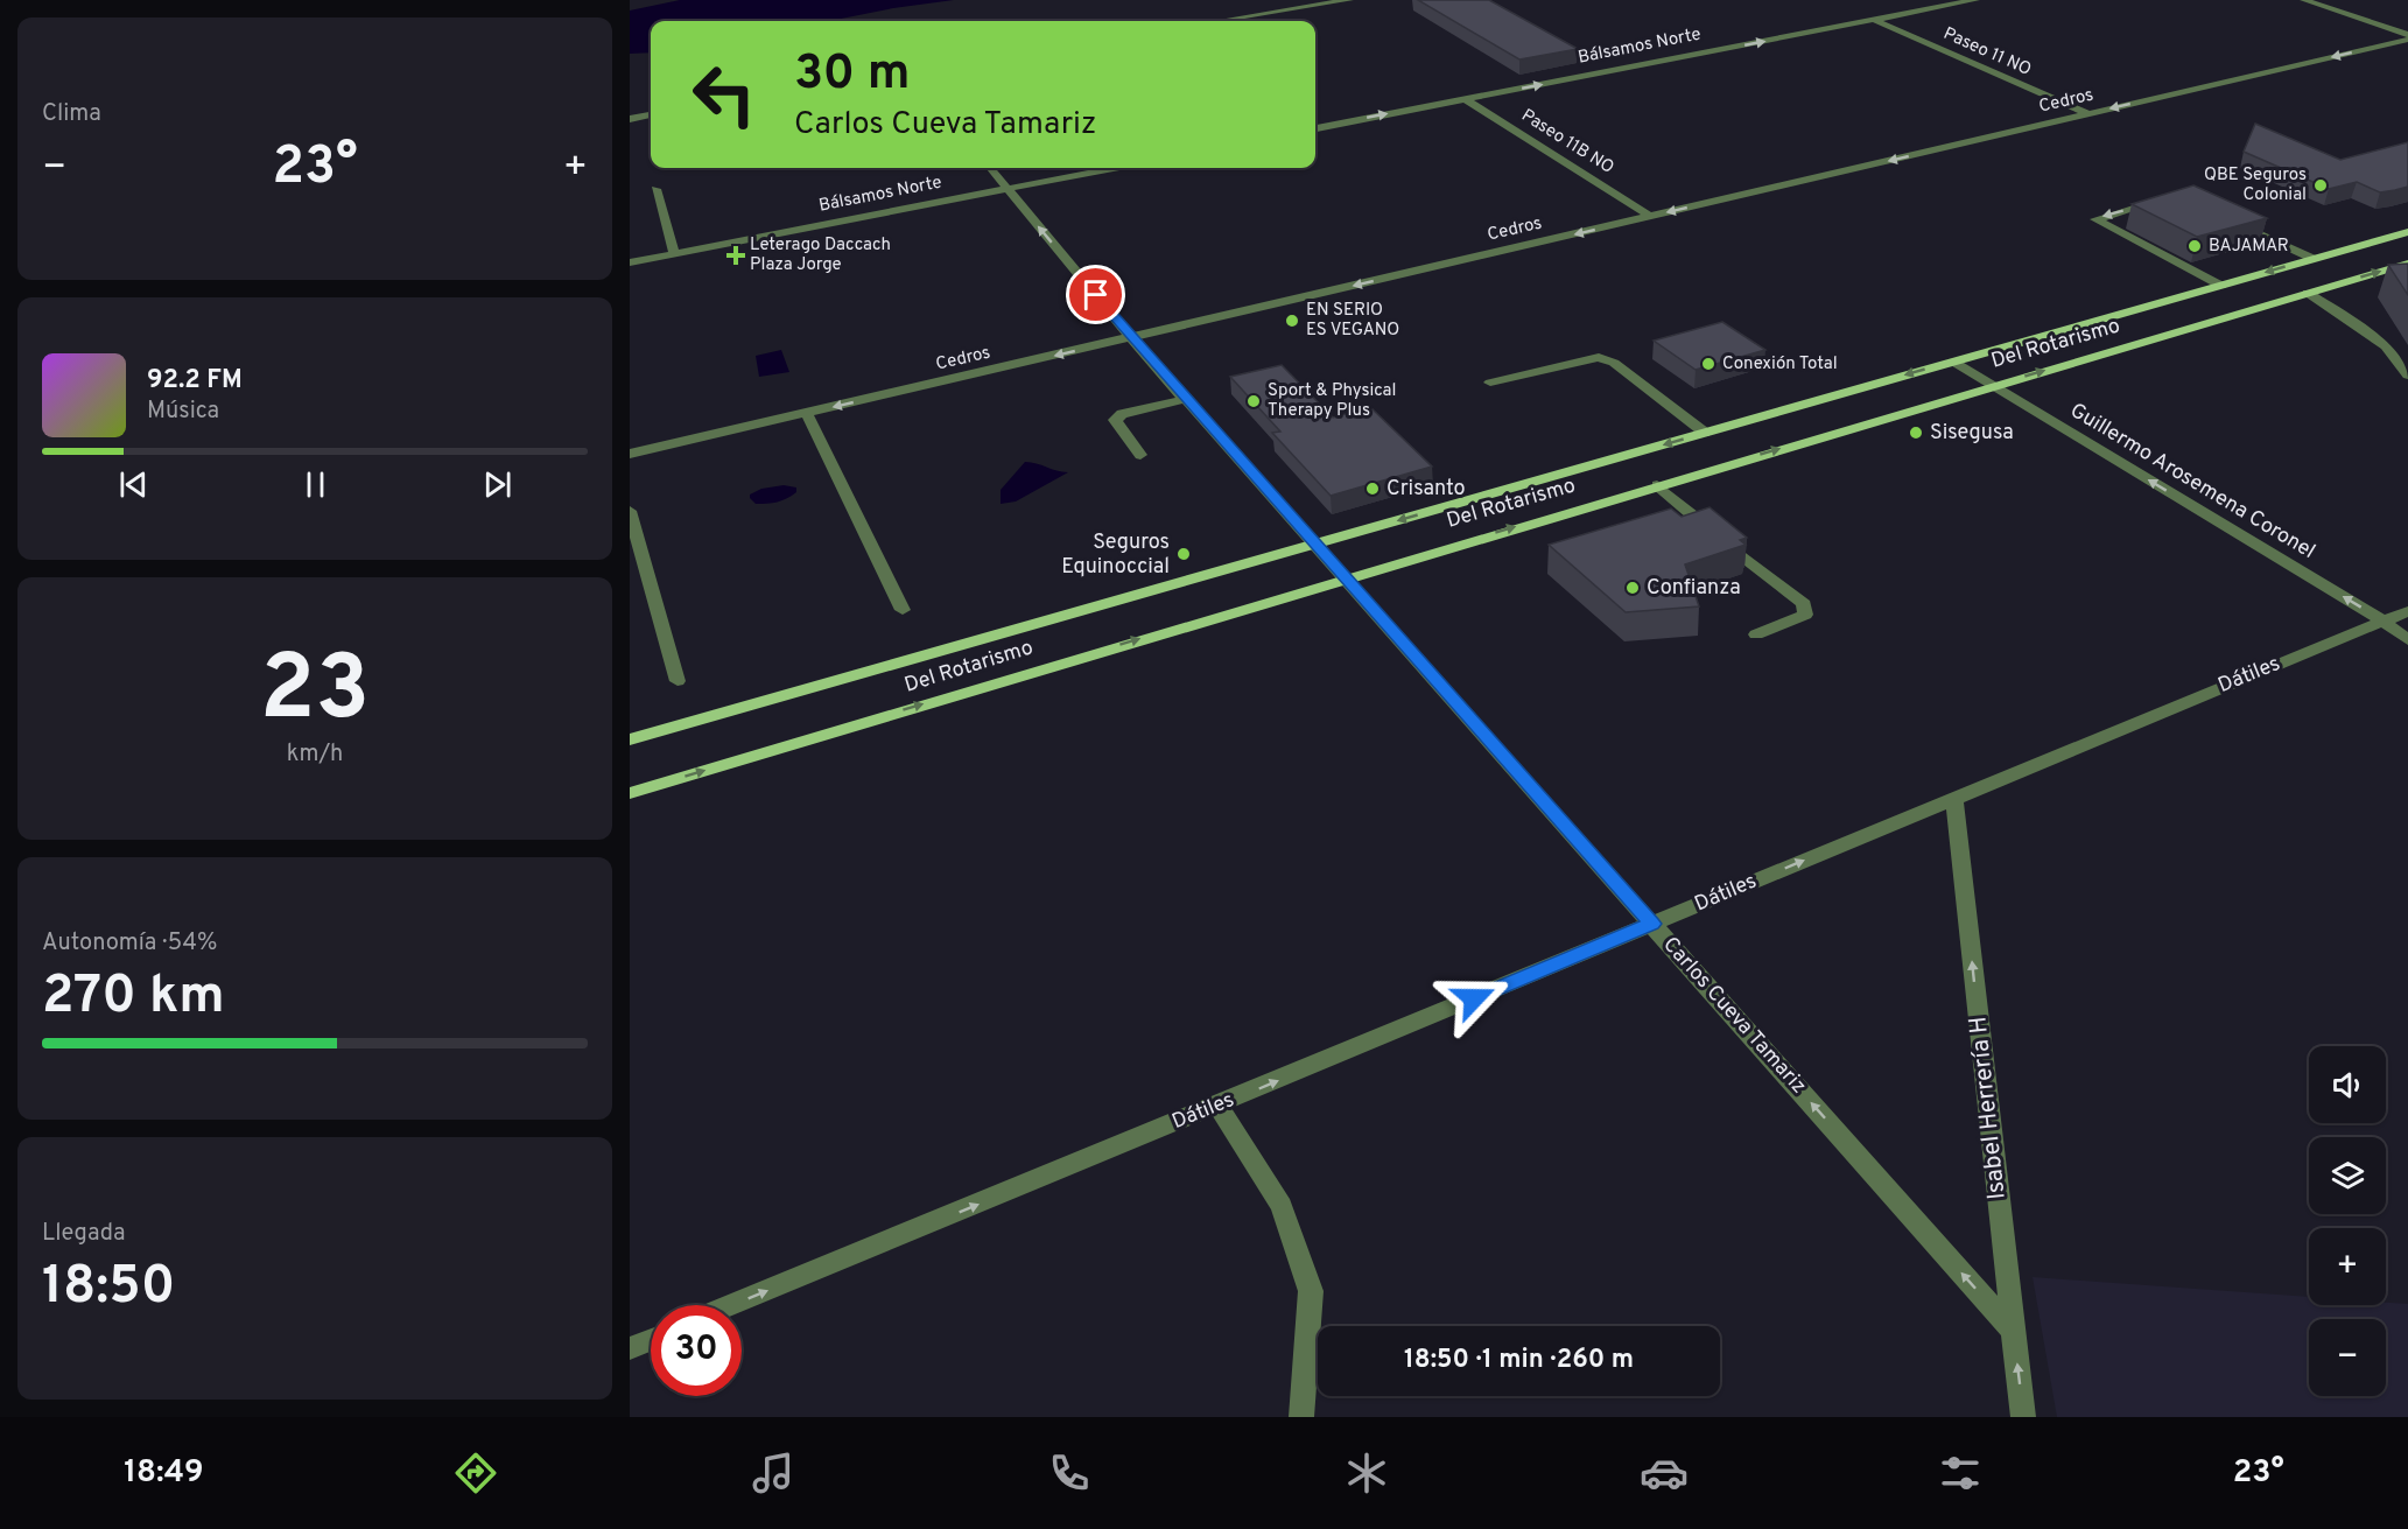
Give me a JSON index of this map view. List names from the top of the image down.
{
  "streets": {
    "main road": ["Del Rotarismo"],
    "street": [
      "Bálsamos Norte",
      "Paseo 11 NO",
      "Cedros",
      "Paseo 11B NO",
      "Guillermo Arosemena Coronel",
      "Dátiles",
      "Carlos Cueva Tamariz",
      "Isabel Herrería H"
    ]
  },
  "crossings": [
    ["Bálsamos Norte", "Paseo 11 NO"],
    ["Bálsamos Norte", "Paseo 11B NO"],
    ["Bálsamos Norte", "Carlos Cueva Tamariz"],
    ["Paseo 11 NO", "Cedros"],
    ["Cedros", "Paseo 11B NO"],
    ["Cedros", "Carlos Cueva Tamariz"],
    ["Del Rotarismo", "Guillermo Arosemena Coronel"],
    ["Del Rotarismo", "Carlos Cueva Tamariz"],
    ["Guillermo Arosemena Coronel", "Dátiles"],
    ["Dátiles", "Carlos Cueva Tamariz"],
    ["Dátiles", "Isabel Herrería H"],
    ["Carlos Cueva Tamariz", "Isabel Herrería H"]
  ],
  "one_way": [
    "Bálsamos Norte",
    "Cedros",
    "Guillermo Arosemena Coronel",
    "Dátiles",
    "Carlos Cueva Tamariz",
    "Isabel Herrería H"
  ],
  "places": {
    "other": [
      "QBE Seguros Colonial",
      "BAJAMAR",
      "EN SERIO ES VEGANO",
      "Conexión Total",
      "Sport & Physical Therapy Plus",
      "Sisegusa",
      "Crisanto",
      "Seguros Equinoccial",
      "Confianza"
    ],
    "health": ["Leterago Daccach Plaza Jorge"]
  },
  "page": {
    "tile": [
      "Clima",
      ["23", "km/h"],
      ["Autonomía · 54%", "270 km"],
      ["Llegada", "18:50"]
    ],
    "turn": ["30 m", "Carlos Cueva Tamariz"],
    "heat": ["−", "23°", "+"],
    "song": ["92.2 FM", "Música"],
    "map_buttons": ["+", "−"],
    "limit": "30",
    "trip": "18:50 · 1 min · 260 m",
    "tabs": ["18:49", "23°"]
  }
}
